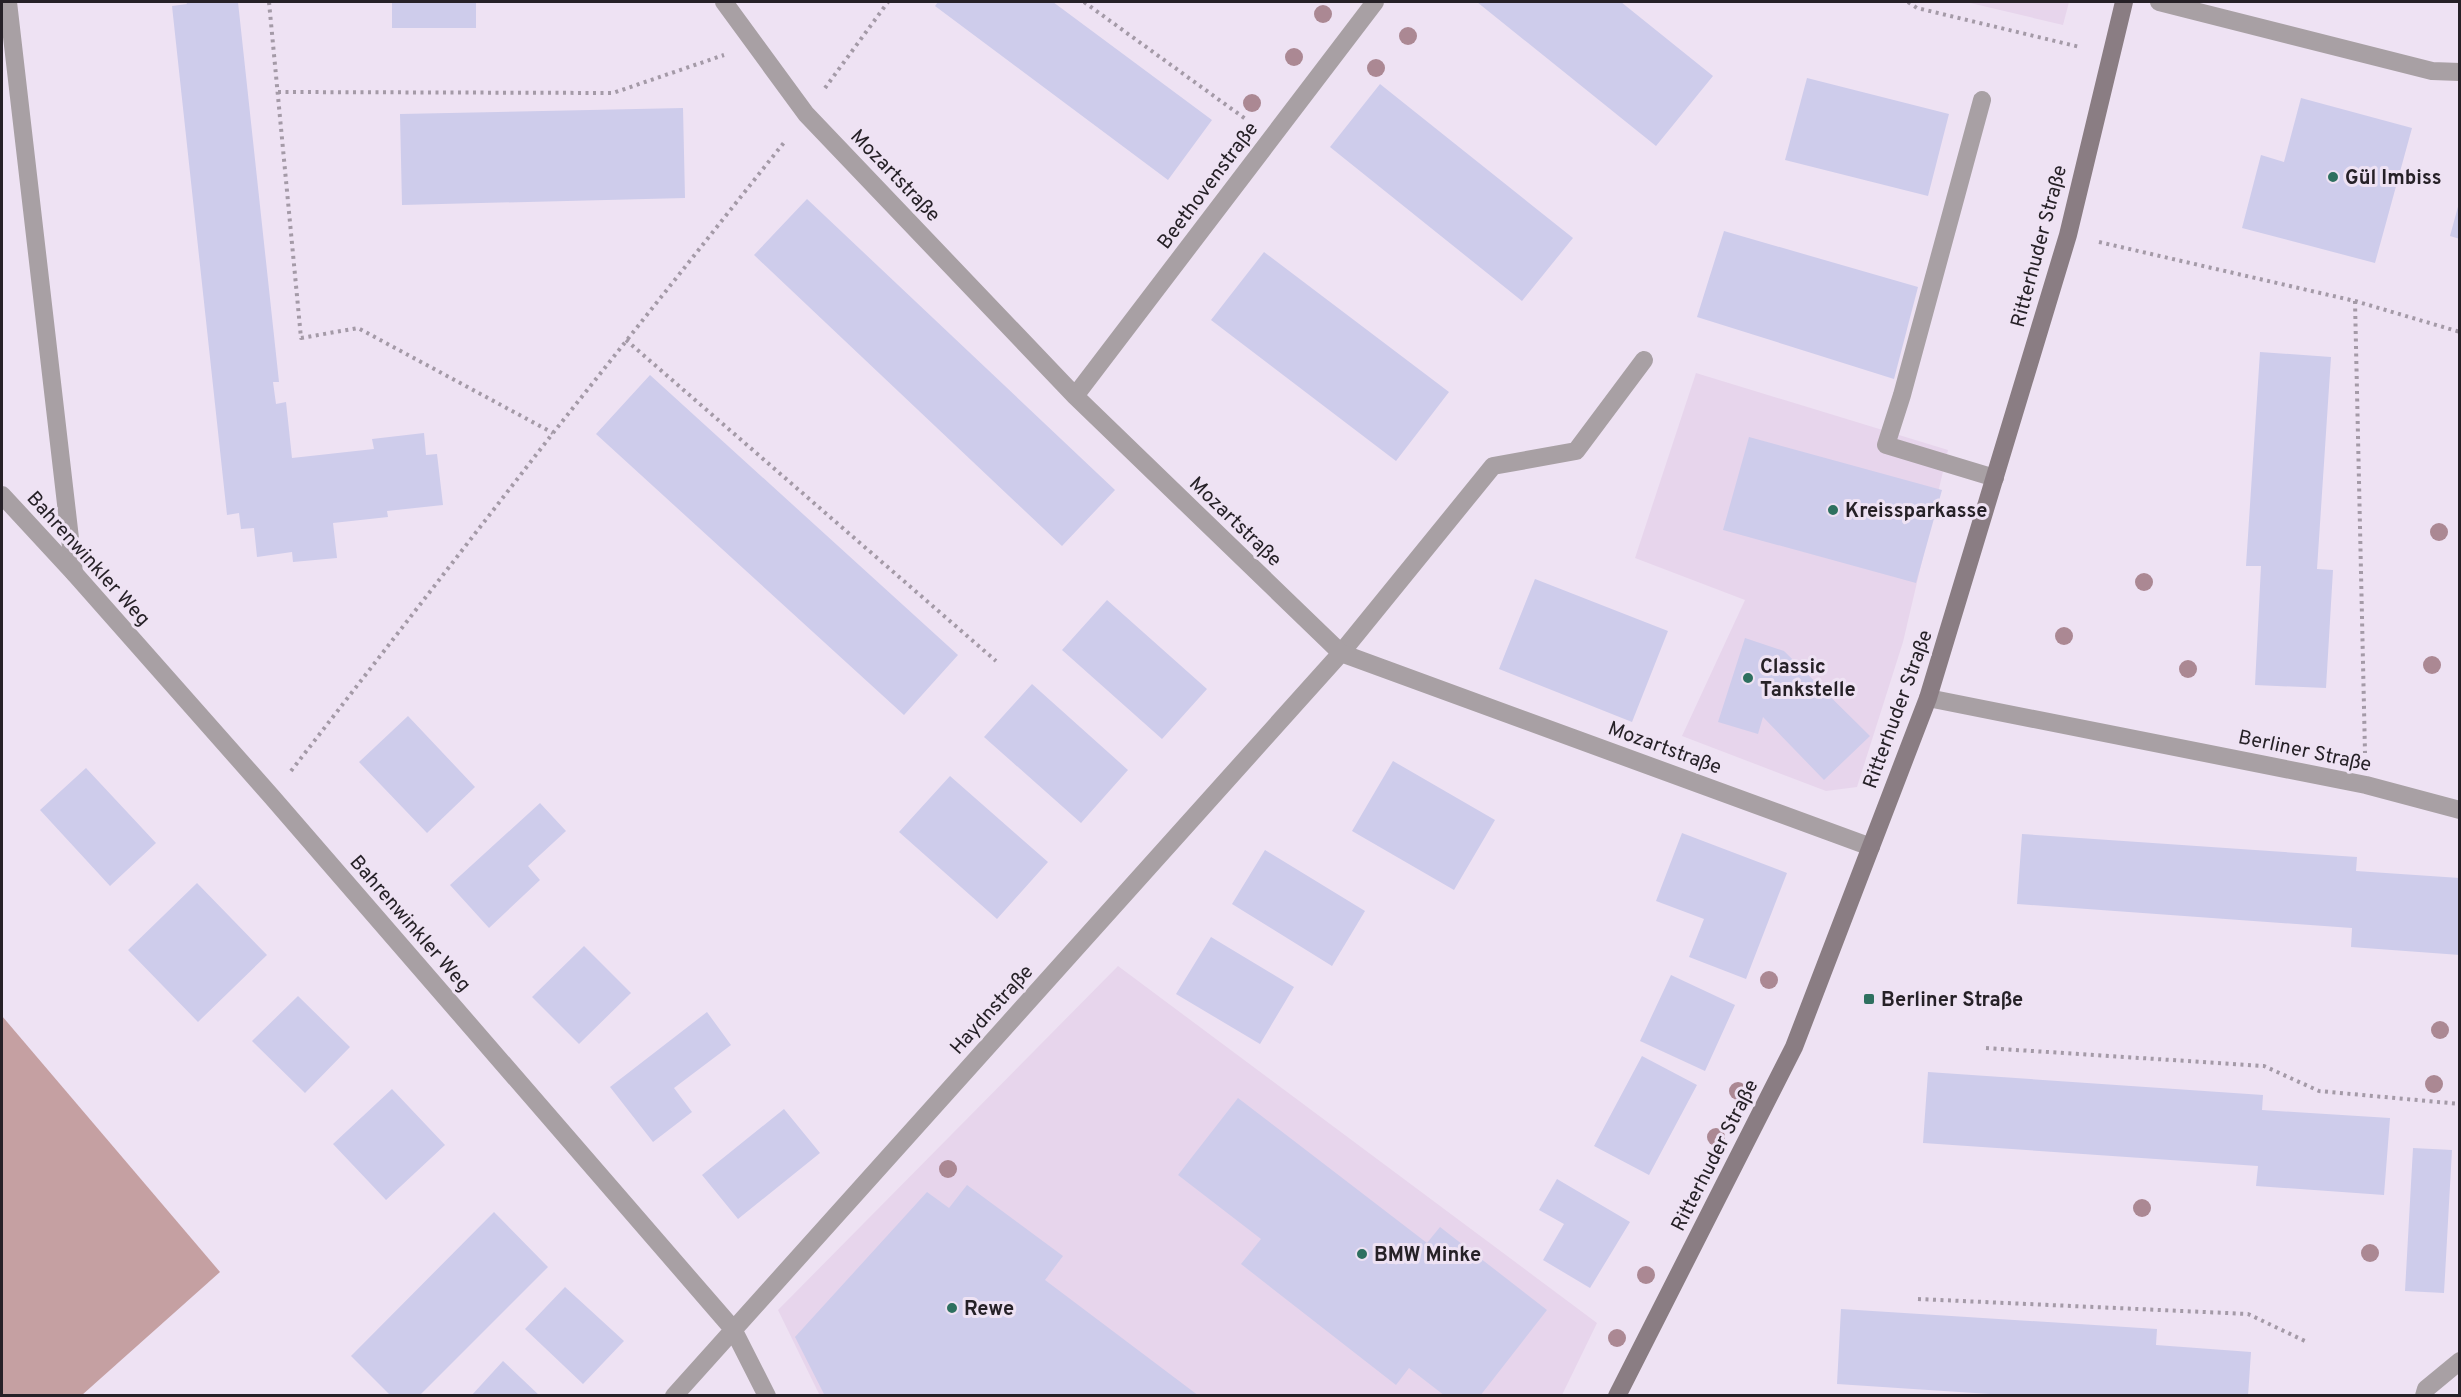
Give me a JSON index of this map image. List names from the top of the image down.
{
  "streets": {
    "street": [
      "Mozartstraße",
      "Beethovenstraße",
      "Ritterhuder Straße",
      "Bahrenwinkler Weg",
      "Berliner Straße",
      "Haydnstraße"
    ]
  },
  "crossings": [
    ["Mozartstraße", "Beethovenstraße"],
    ["Mozartstraße", "Ritterhuder Straße"],
    ["Mozartstraße", "Haydnstraße"],
    ["Ritterhuder Straße", "Berliner Straße"],
    ["Bahrenwinkler Weg", "Haydnstraße"]
  ],
  "places": {
    "other": [
      "Gül Imbiss",
      "Kreissparkasse",
      "Classic Tankstelle",
      "BMW Minke",
      "Rewe"
    ],
    "transit": ["Berliner Straße"]
  }
}
